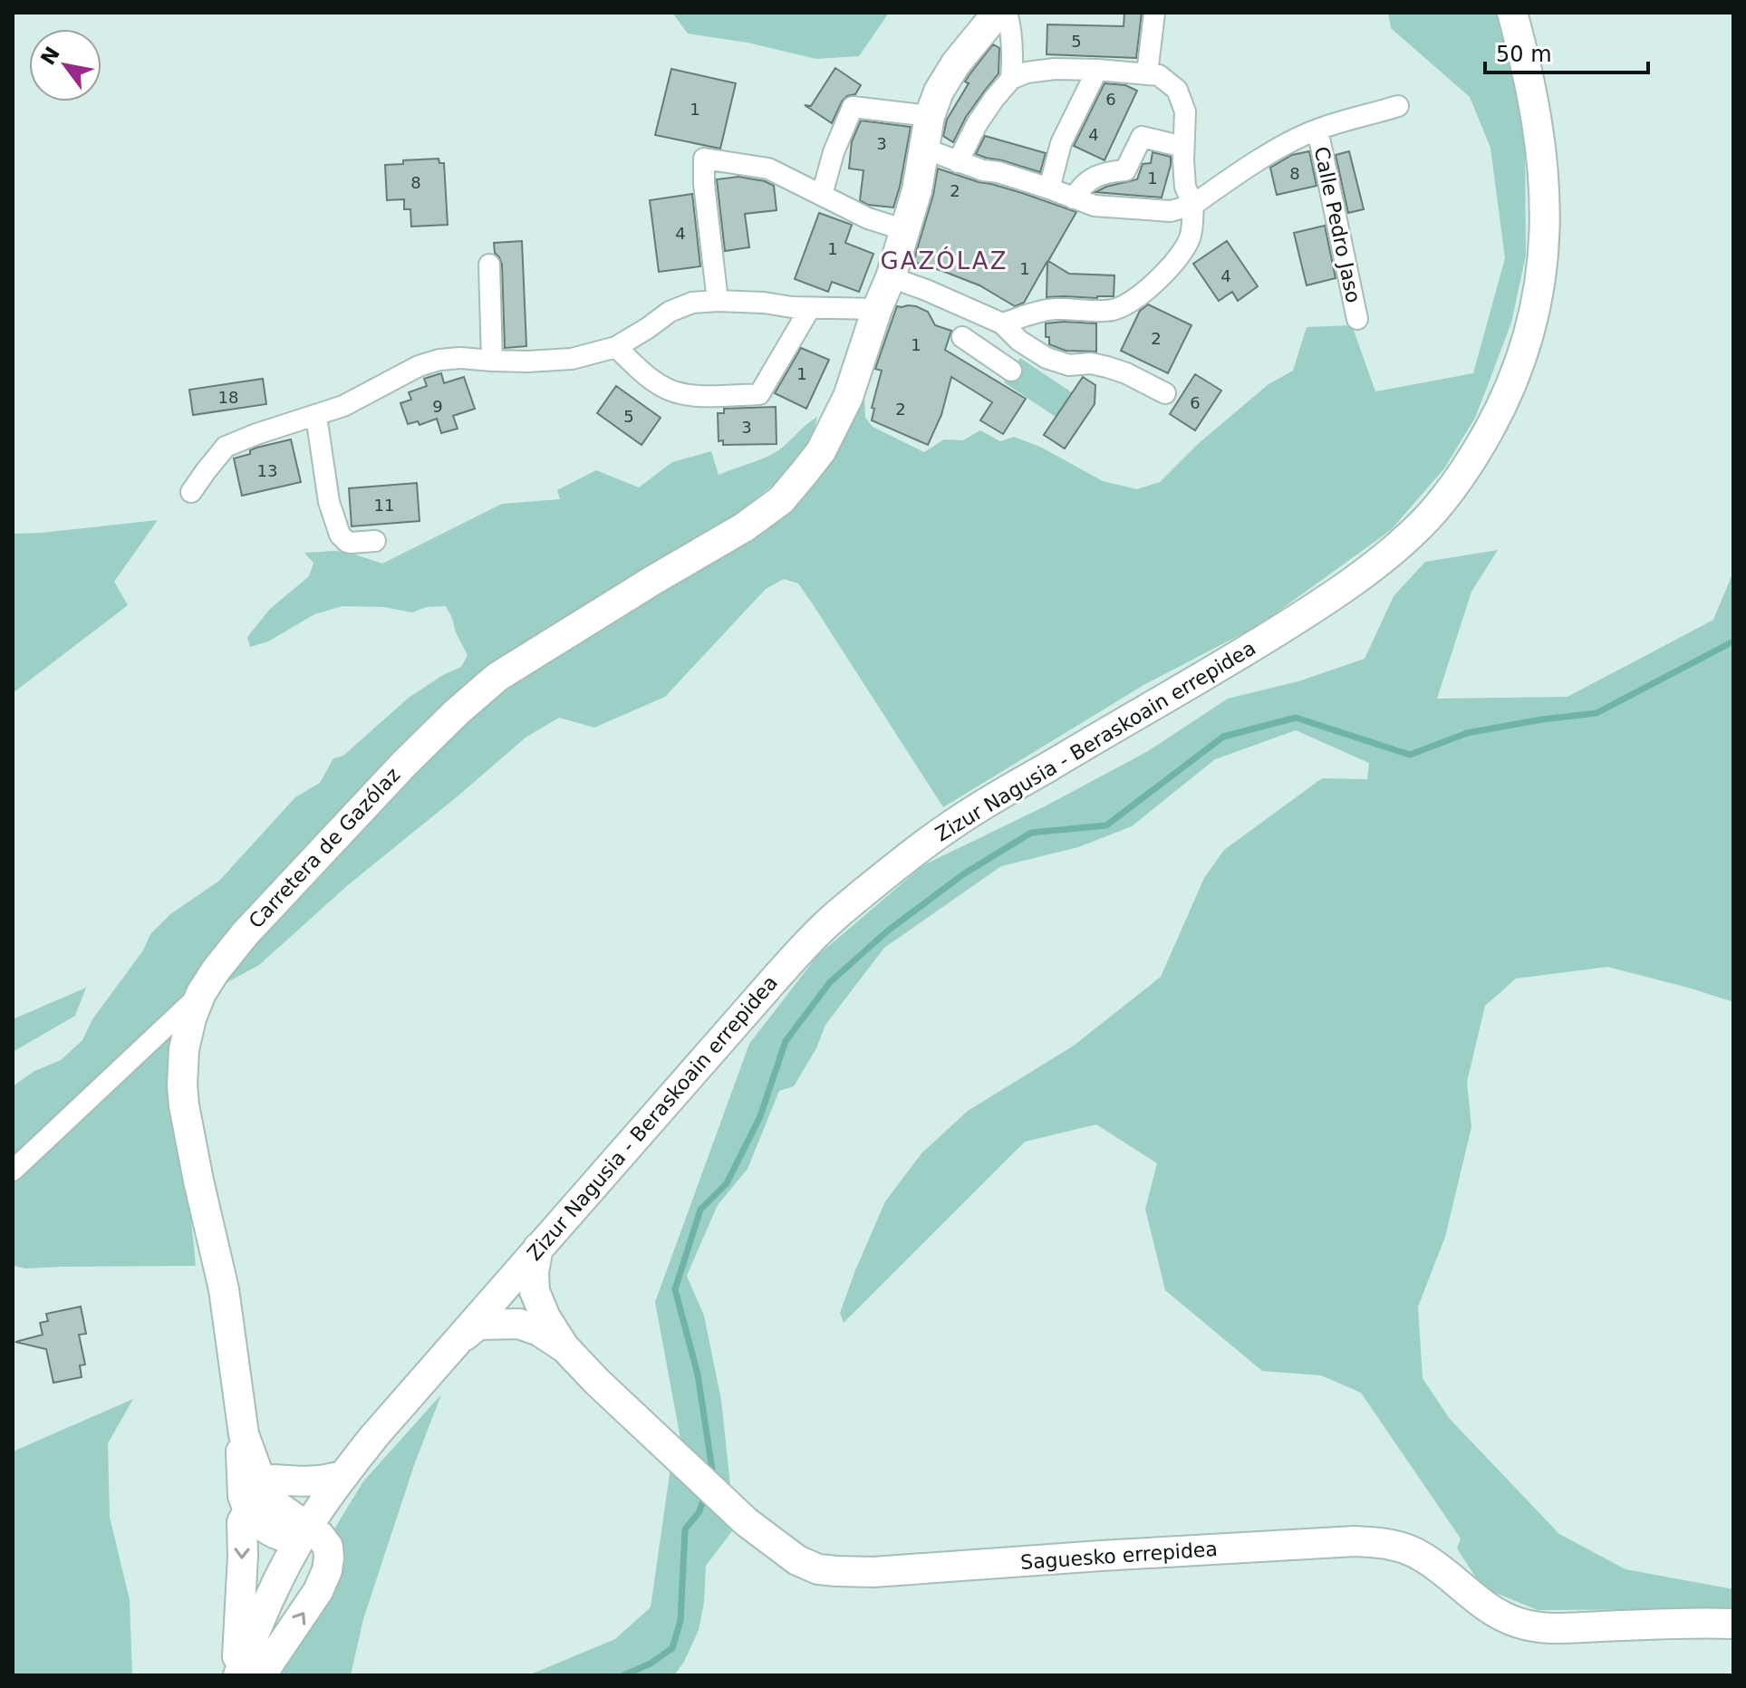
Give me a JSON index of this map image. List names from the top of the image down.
{
  "streets": {
    "street": [
      "Calle Pedro Jaso",
      "Zizur Nagusia - Beraskoain errepidea",
      "Carretera de Gazólaz",
      "Saguesko errepidea"
    ]
  },
  "districts": ["GAZÓLAZ"],
  "house_numbers": [
    "5",
    "6",
    "1",
    "4",
    "3",
    "8",
    "1",
    "8",
    "2",
    "4",
    "1",
    "1",
    "4",
    "2",
    "1",
    "1",
    "18",
    "6",
    "9",
    "2",
    "5",
    "3",
    "13",
    "11"
  ],
  "scale_bar": "50 m",
  "north": "top left"
}
